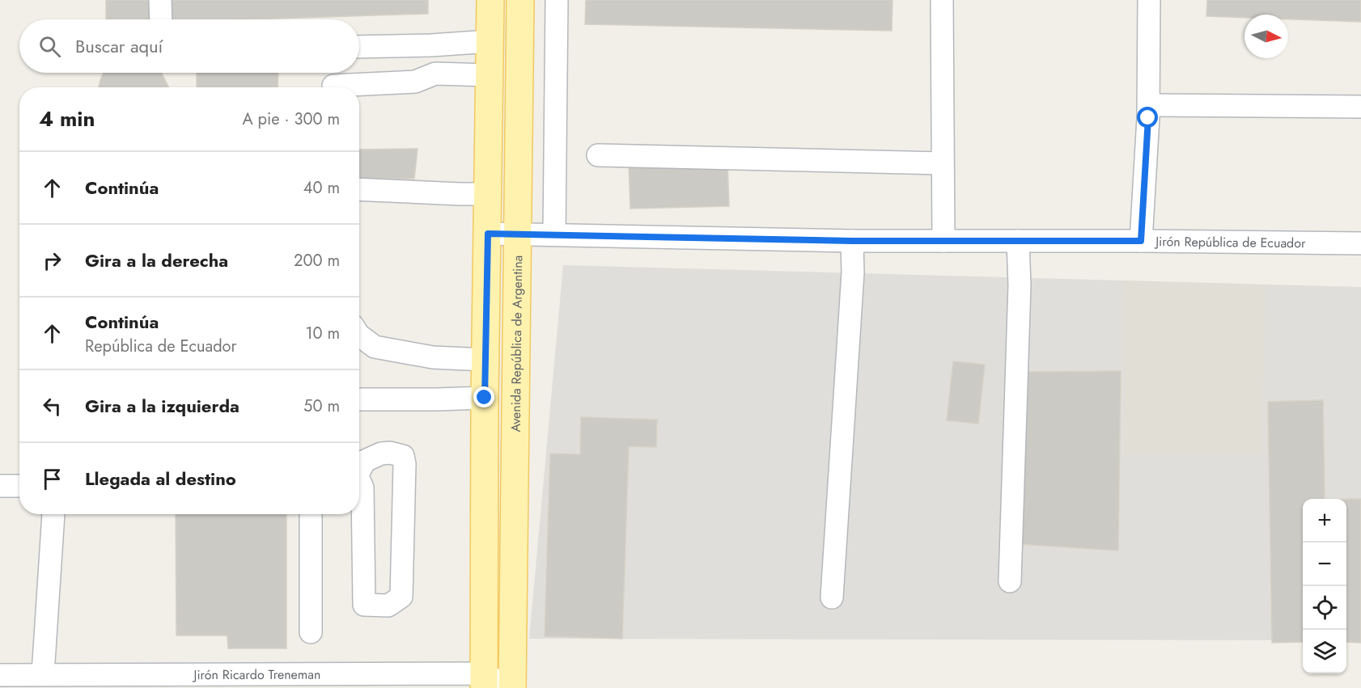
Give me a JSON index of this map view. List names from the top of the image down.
{
  "streets": {
    "main road": ["Avenida República de Argentina"],
    "street": ["Jirón República de Ecuador", "Jirón Ricardo Treneman"]
  },
  "crossings": [
    ["Jirón República de Ecuador", "Avenida República de Argentina"],
    ["Avenida República de Argentina", "Jirón Ricardo Treneman"]
  ],
  "north": "right",
  "page": {
    "search": "Buscar aquí",
    "heading": ["4 min", "A pie · 300 m"],
    "list": [
      ["Continúa", "40 m"],
      ["Gira a la derecha", "200 m"],
      ["Continúa", "República de Ecuador", "10 m"],
      ["Gira a la izquierda", "50 m"],
      "Llegada al destino"
    ],
    "map_buttons": ["+", "−"]
  }
}
